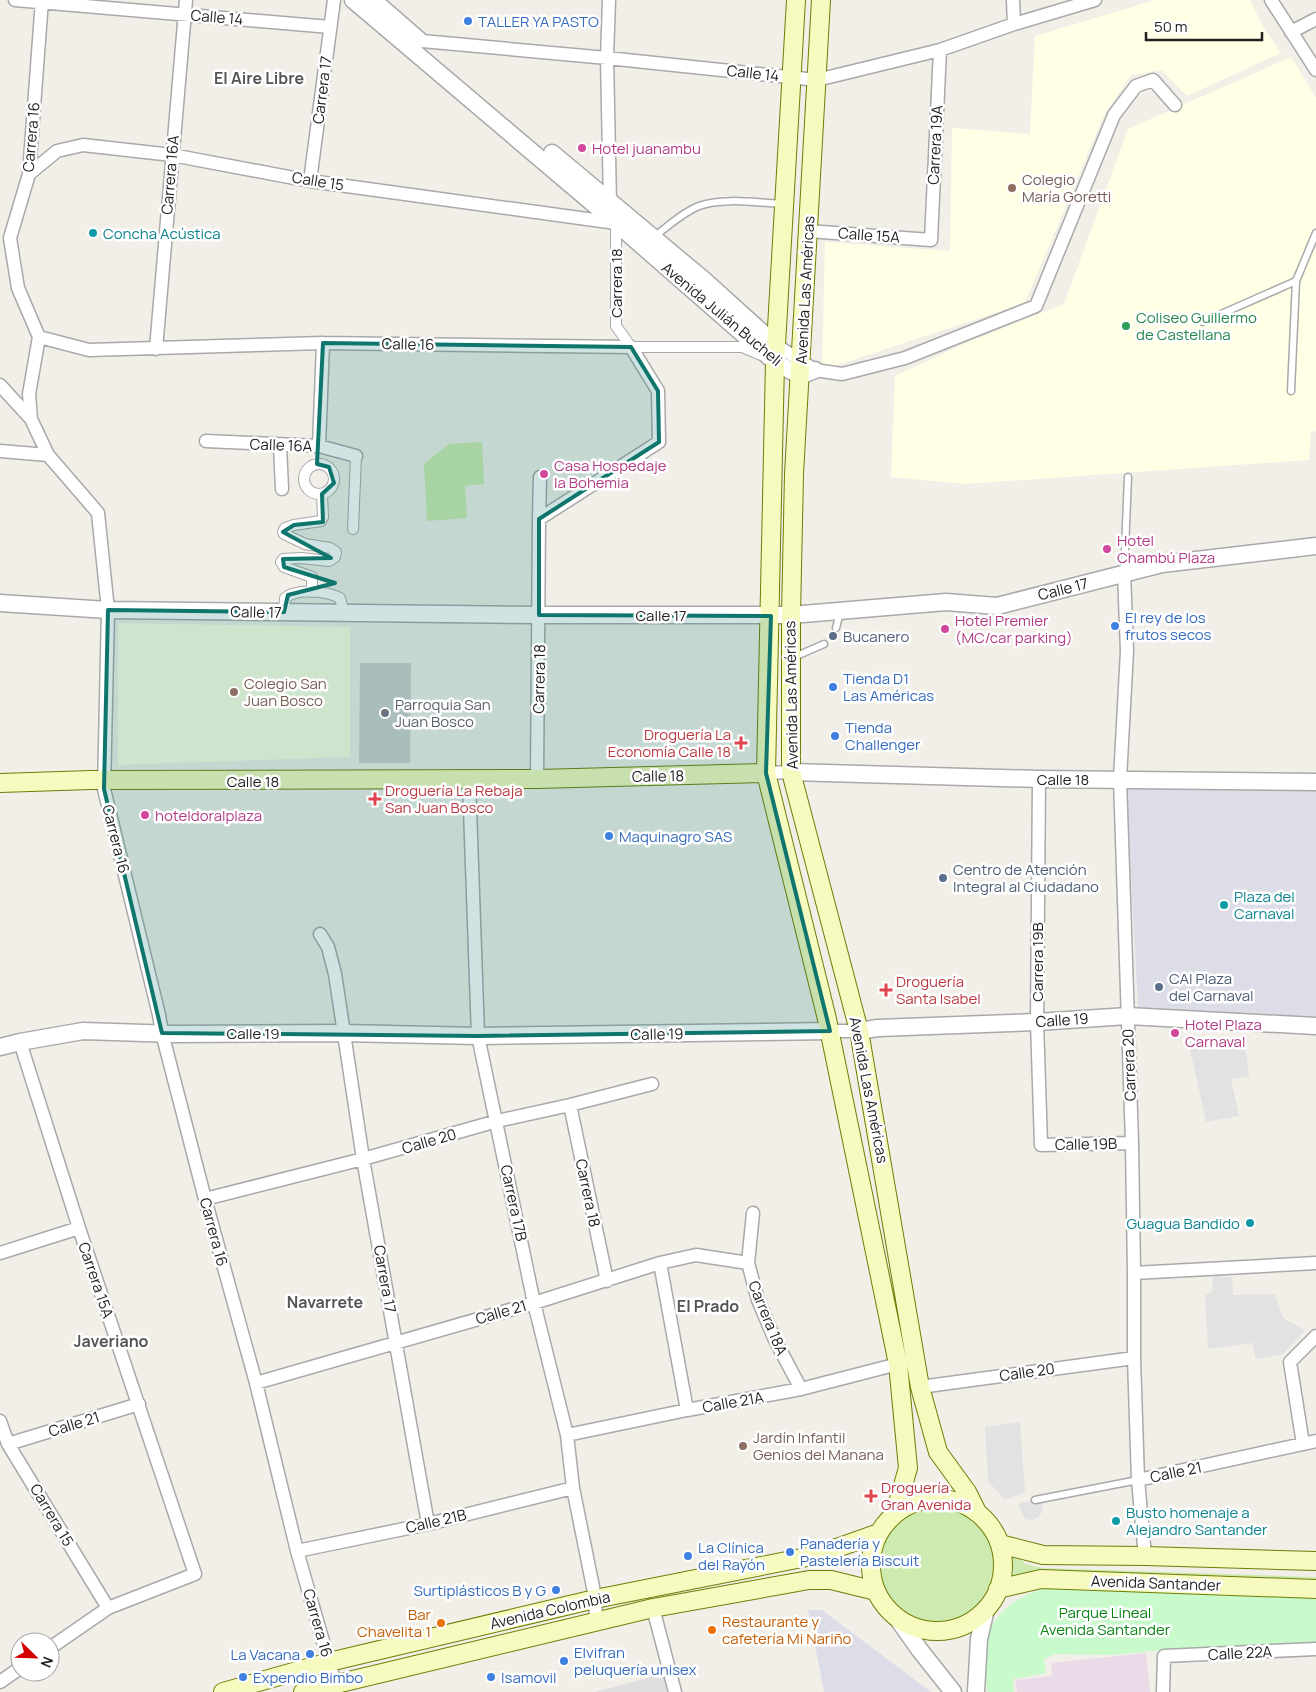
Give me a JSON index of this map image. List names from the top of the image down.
{
  "streets": {
    "main road": [
      "Avenida Las Américas",
      "Calle 18",
      "Avenida Santander",
      "Avenida Colombia"
    ],
    "street": [
      "Calle 14",
      "Carrera 17",
      "Carrera 16",
      "Carrera 19A",
      "Carrera 16A",
      "Calle 15",
      "Calle 15A",
      "Carrera 18",
      "Avenida Julián Bucheli",
      "Calle 16",
      "Calle 16A",
      "Calle 17",
      "Carrera 19B",
      "Calle 19",
      "Carrera 20",
      "Calle 20",
      "Calle 19B",
      "Carrera 17B",
      "Carrera 15A",
      "Calle 21",
      "Carrera 18A",
      "Calle 21A",
      "Carrera 15",
      "Calle 21B",
      "Calle 22A"
    ]
  },
  "crossings": [
    ["Calle 14", "Carrera 17"],
    ["Calle 14", "Carrera 16"],
    ["Calle 14", "Carrera 19A"],
    ["Calle 14", "Carrera 16A"],
    ["Calle 14", "Carrera 18"],
    ["Calle 14", "Avenida Las Américas"],
    ["Calle 14", "Avenida Julián Bucheli"],
    ["Carrera 17", "Calle 15"],
    ["Carrera 17", "Calle 19"],
    ["Carrera 17", "Calle 20"],
    ["Carrera 17", "Calle 21"],
    ["Carrera 17", "Calle 21B"],
    ["Carrera 16", "Calle 15"],
    ["Carrera 16", "Calle 16"],
    ["Carrera 16", "Calle 17"],
    ["Carrera 16", "Calle 18"],
    ["Carrera 16", "Calle 19"],
    ["Carrera 16", "Calle 20"],
    ["Carrera 16", "Calle 21"],
    ["Carrera 16", "Calle 21B"],
    ["Carrera 16", "Avenida Colombia"],
    ["Carrera 19A", "Calle 15A"],
    ["Carrera 16A", "Calle 15"],
    ["Carrera 16A", "Calle 16"],
    ["Calle 15", "Carrera 18"],
    ["Calle 15", "Avenida Julián Bucheli"],
    ["Calle 15A", "Avenida Las Américas"],
    ["Carrera 18", "Avenida Julián Bucheli"],
    ["Carrera 18", "Calle 16"],
    ["Carrera 18", "Calle 17"],
    ["Carrera 18", "Calle 18"],
    ["Carrera 18", "Calle 20"],
    ["Carrera 18", "Calle 21"],
    ["Avenida Las Américas", "Avenida Julián Bucheli"],
    ["Avenida Las Américas", "Calle 16"],
    ["Avenida Las Américas", "Calle 17"],
    ["Avenida Las Américas", "Calle 18"],
    ["Avenida Las Américas", "Calle 19"],
    ["Avenida Las Américas", "Calle 20"],
    ["Avenida Las Américas", "Calle 21A"],
    ["Avenida Las Américas", "Avenida Santander"],
    ["Avenida Las Américas", "Avenida Colombia"],
    ["Avenida Julián Bucheli", "Calle 16"],
    ["Calle 17", "Carrera 20"],
    ["Calle 18", "Carrera 19B"],
    ["Calle 18", "Carrera 20"],
    ["Calle 18", "Carrera 17B"],
    ["Carrera 19B", "Calle 19"],
    ["Carrera 19B", "Calle 19B"],
    ["Calle 19", "Carrera 20"],
    ["Calle 19", "Carrera 17B"],
    ["Calle 19", "Carrera 15A"],
    ["Carrera 20", "Calle 20"],
    ["Carrera 20", "Calle 19B"],
    ["Carrera 20", "Calle 21"],
    ["Carrera 20", "Avenida Santander"],
    ["Calle 20", "Carrera 17B"],
    ["Carrera 17B", "Calle 21"],
    ["Carrera 17B", "Calle 21A"],
    ["Carrera 17B", "Calle 21B"],
    ["Carrera 17B", "Avenida Colombia"],
    ["Carrera 15A", "Calle 21"],
    ["Carrera 15A", "Carrera 15"],
    ["Calle 21", "Carrera 18A"],
    ["Calle 21", "Carrera 15"],
    ["Carrera 18A", "Calle 21A"],
    ["Avenida Santander", "Avenida Colombia"]
  ],
  "districts": [
    "El Aire Libre",
    "Navarrete",
    "El Prado",
    "Javeriano"
  ],
  "parks": ["Parque Lineal Avenida Santander"],
  "places": {
    "other": [
      "TALLER YA PASTO",
      "Hotel juanambu",
      "Colegio María Goretti",
      "Concha Acústica",
      "Coliseo Guillermo de Castellana",
      "Casa Hospedaje la Bohemia",
      "Hotel Chambú Plaza",
      "El rey de los frutos secos",
      "Hotel Premier (MC/car parking)",
      "Bucanero",
      "Tienda D1 Las Américas",
      "Colegio San Juan Bosco",
      "Parroquia San Juan Bosco",
      "Tienda Challenger",
      "hoteldoralplaza",
      "Maquinagro SAS",
      "Centro de Atención Integral al Ciudadano",
      "Plaza del Carnaval",
      "CAI Plaza del Carnaval",
      "Hotel Plaza Carnaval",
      "Guagua Bandido",
      "Jardín Infantil Genios del Manana",
      "Busto homenaje a Alejandro Santander",
      "Panadería y Pastelería Biscuit",
      "La Clínica del Rayón",
      "Surtiplásticos B y G",
      "Bar Chavelita 1",
      "Restaurante y cafetería Mi Nariño",
      "La Vacana",
      "Elvifran peluquería unisex",
      "Expendio Bimbo",
      "Isamovil"
    ],
    "health": [
      "Droguería La Economía Calle 18",
      "Droguería La Rebaja San Juan Bosco",
      "Droguería Santa Isabel",
      "Droguería Gran Avenida"
    ]
  },
  "scale_bar": "50 m",
  "north": "bottom right"
}
